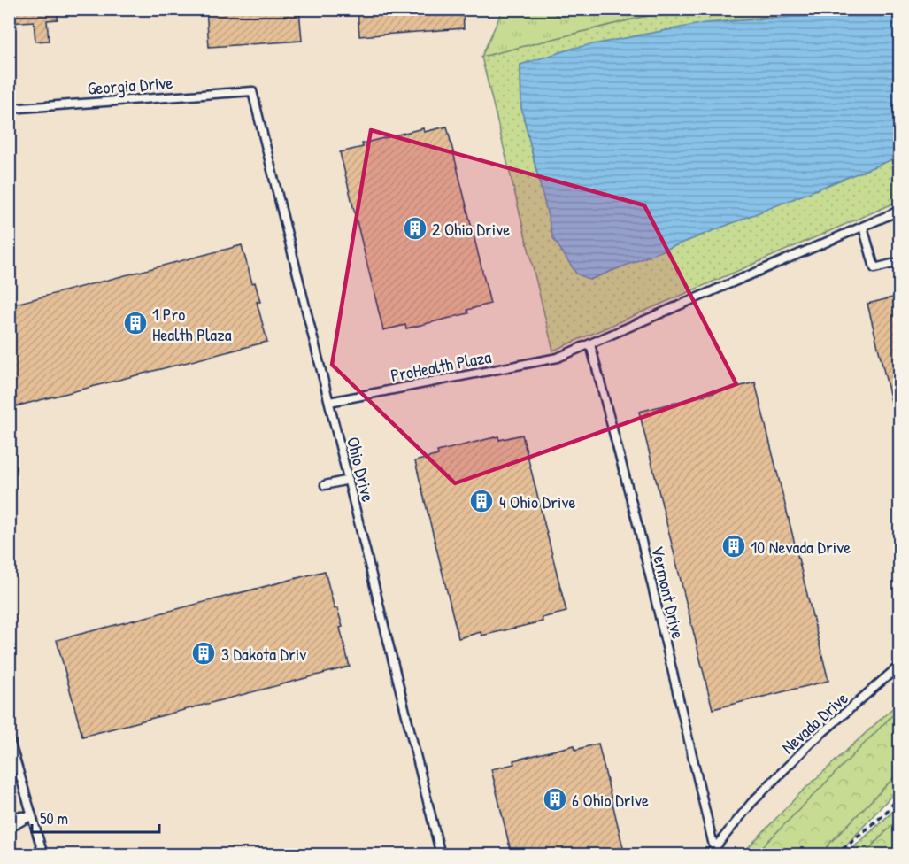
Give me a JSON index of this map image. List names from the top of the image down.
{
  "streets": {
    "lane": [
      "Georgia Drive",
      "ProHealth Plaza",
      "Ohio Drive",
      "Vermont Drive",
      "Nevada Drive"
    ]
  },
  "crossings": [
    ["Georgia Drive", "Ohio Drive"],
    ["ProHealth Plaza", "Ohio Drive"],
    ["ProHealth Plaza", "Vermont Drive"],
    ["Vermont Drive", "Nevada Drive"]
  ],
  "places": {
    "building": [
      "2 Ohio Drive",
      "1 Pro Health Plaza",
      "4 Ohio Drive",
      "10 Nevada Drive",
      "3 Dakota Driv",
      "6 Ohio Drive"
    ]
  },
  "scale_bar": "50 m"
}
